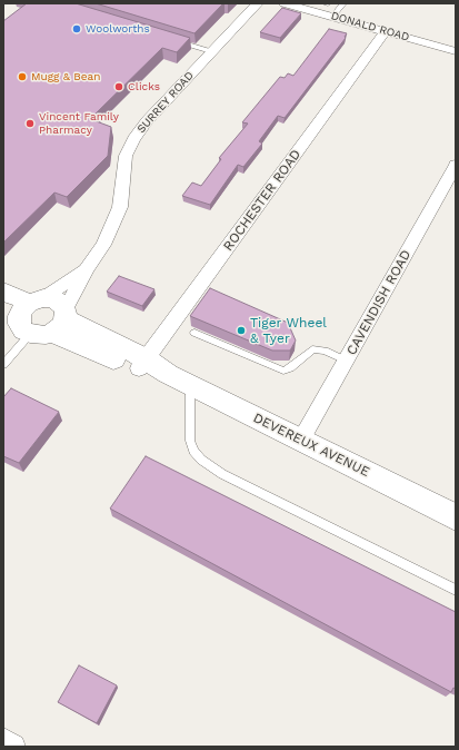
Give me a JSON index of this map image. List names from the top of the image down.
{
  "streets": {
    "main road": ["DEVEREUX AVENUE"],
    "street": [
      "DONALD ROAD",
      "SURREY ROAD",
      "ROCHESTER ROAD",
      "CAVENDISH ROAD"
    ]
  },
  "crossings": [
    ["DONALD ROAD", "ROCHESTER ROAD"],
    ["SURREY ROAD", "DEVEREUX AVENUE"],
    ["ROCHESTER ROAD", "DEVEREUX AVENUE"],
    ["CAVENDISH ROAD", "DEVEREUX AVENUE"]
  ],
  "places": [
    "Woolworths",
    "Mugg & Bean",
    "Clicks",
    "Vincent Family Pharmacy",
    "Tiger Wheel & Tyer"
  ]
}
